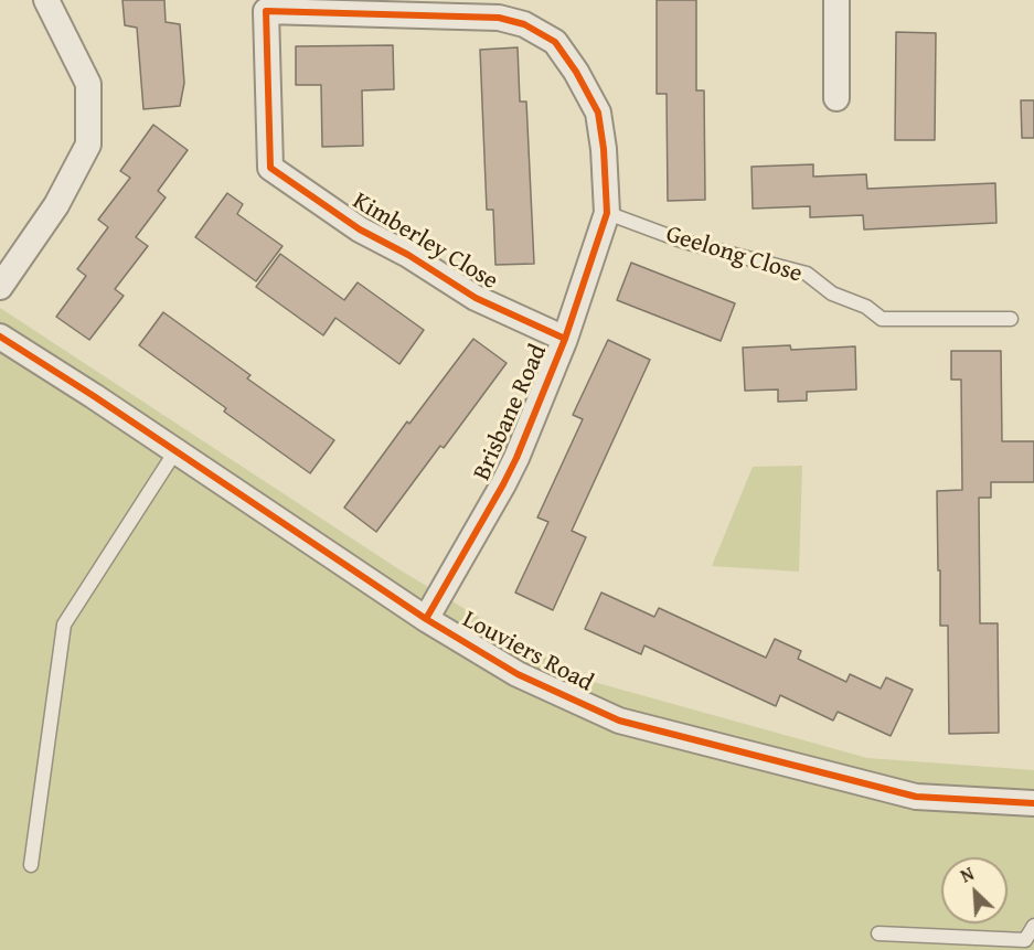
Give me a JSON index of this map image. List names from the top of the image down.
{
  "streets": {
    "street": ["Kimberley Close", "Brisbane Road", "Louviers Road"],
    "lane": ["Geelong Close"]
  },
  "crossings": [
    ["Kimberley Close", "Brisbane Road"],
    ["Geelong Close", "Brisbane Road"],
    ["Brisbane Road", "Louviers Road"]
  ],
  "north": "top left"
}
